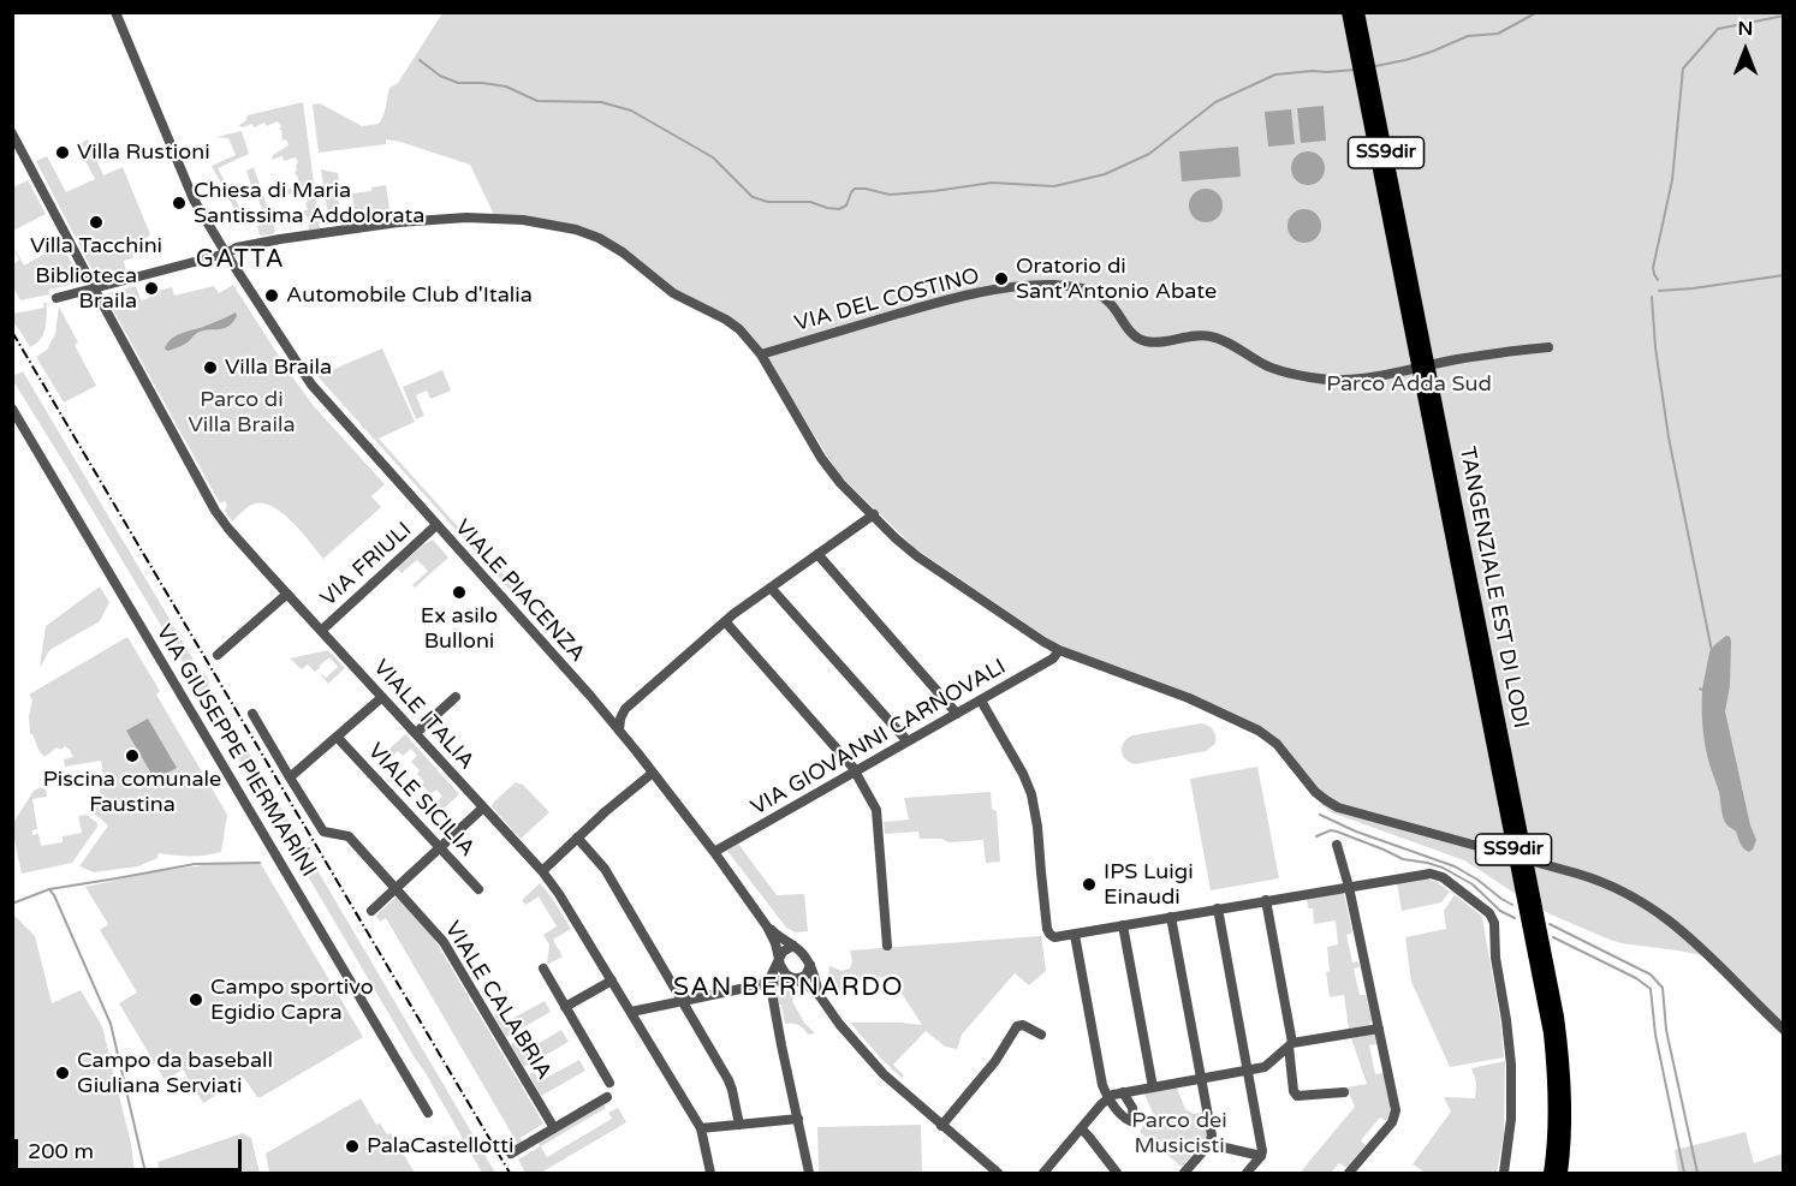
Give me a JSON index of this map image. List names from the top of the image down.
{
  "streets": {
    "highway": ["SS9dir", "TANGENZIALE EST DI LODI"],
    "street": [
      "VIA DEL COSTINO",
      "VIA FRIULI",
      "VIALE PIACENZA",
      "VIALE ITALIA",
      "VIA GIOVANNI CARNOVALI",
      "VIA GIUSEPPE PIERMARINI",
      "VIALE SICILIA",
      "VIALE CALABRIA"
    ]
  },
  "crossings": [
    ["VIA FRIULI", "VIALE PIACENZA"],
    ["VIA FRIULI", "VIALE ITALIA"],
    ["VIALE PIACENZA", "VIA GIOVANNI CARNOVALI"]
  ],
  "districts": ["GATTA", "SAN BERNARDO"],
  "parks": ["Parco Adda Sud", "Parco di Villa Braila", "Parco dei Musicisti"],
  "places": [
    "Villa Rustioni",
    "Chiesa di Maria Santissima Addolorata",
    "Villa Tacchini",
    "Oratorio di Sant'Antonio Abate",
    "Biblioteca Braila",
    "Automobile Club d'Italia",
    "Villa Braila",
    "Ex asilo Bulloni",
    "Piscina comunale Faustina",
    "IPS Luigi Einaudi",
    "Campo sportivo Egidio Capra",
    "Campo da baseball Giuliana Serviati",
    "PalaCastellotti"
  ],
  "scale_bar": "200 m",
  "north": "top"
}
